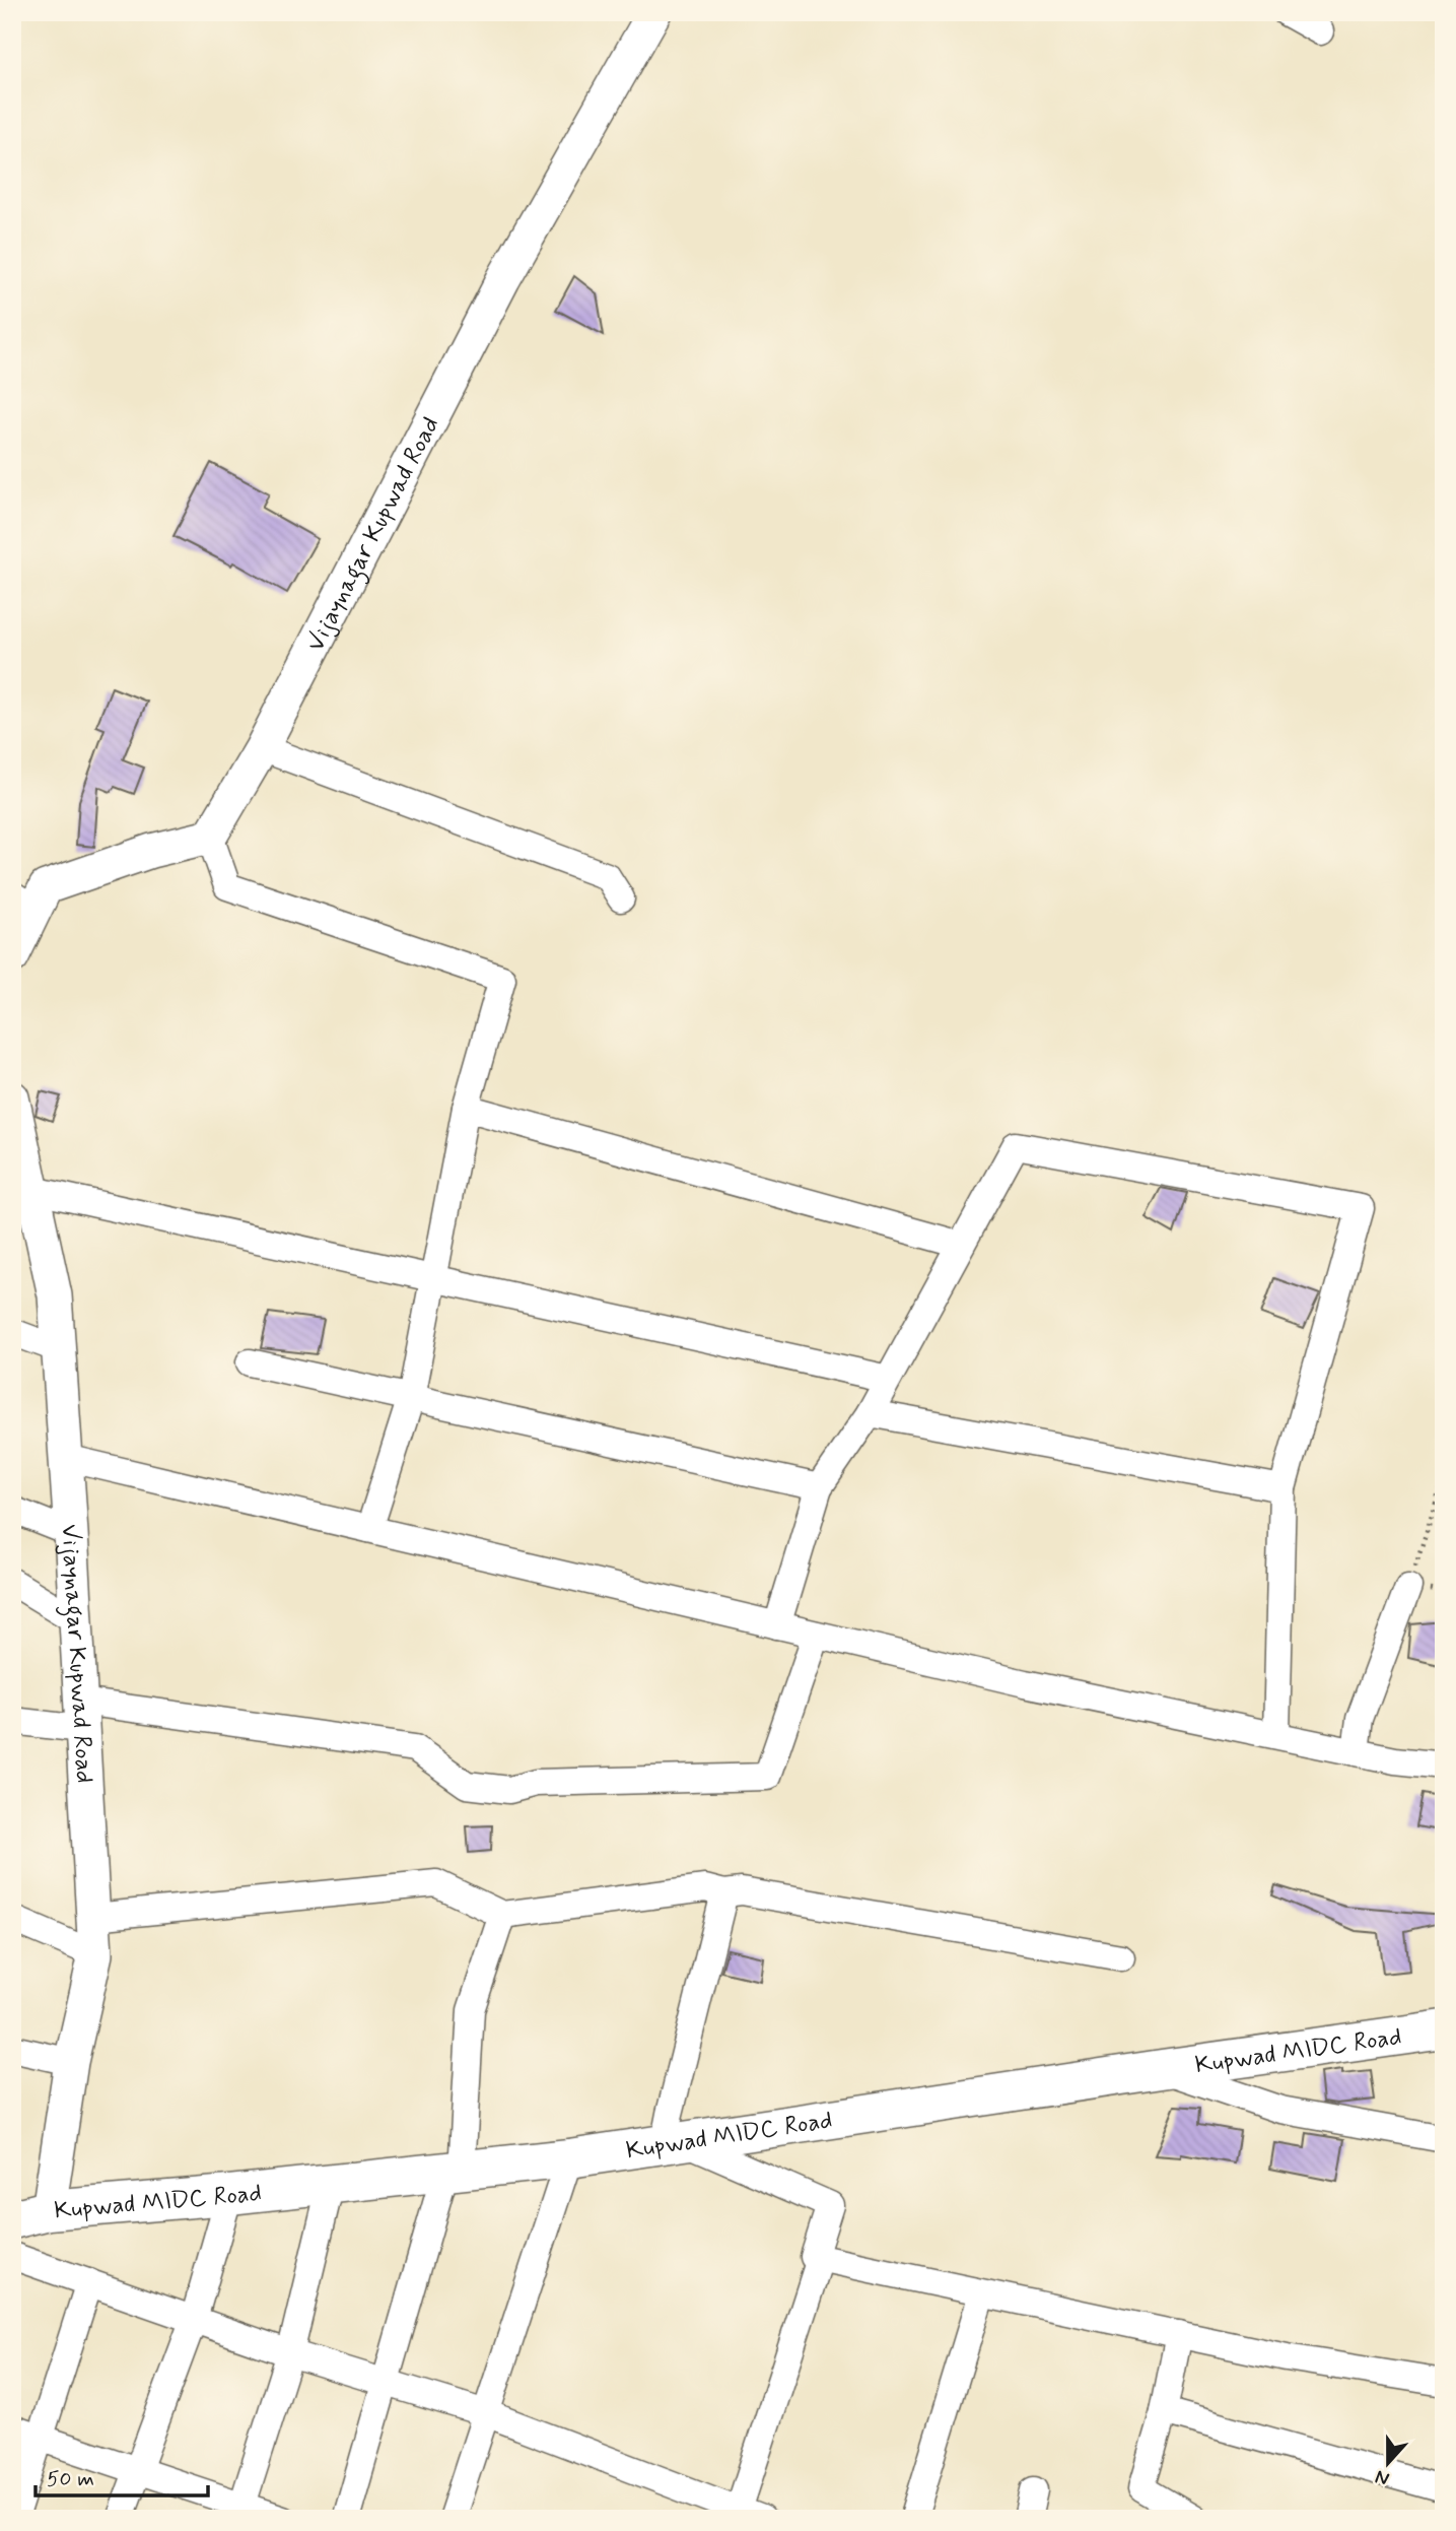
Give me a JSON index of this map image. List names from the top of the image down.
{
  "streets": {
    "main road": ["Kupwad MIDC Road"],
    "street": ["Vijaynagar Kupwad Road"]
  },
  "crossings": [
    ["Vijaynagar Kupwad Road", "Kupwad MIDC Road"]
  ],
  "scale_bar": "50 m",
  "north": "bottom"
}
